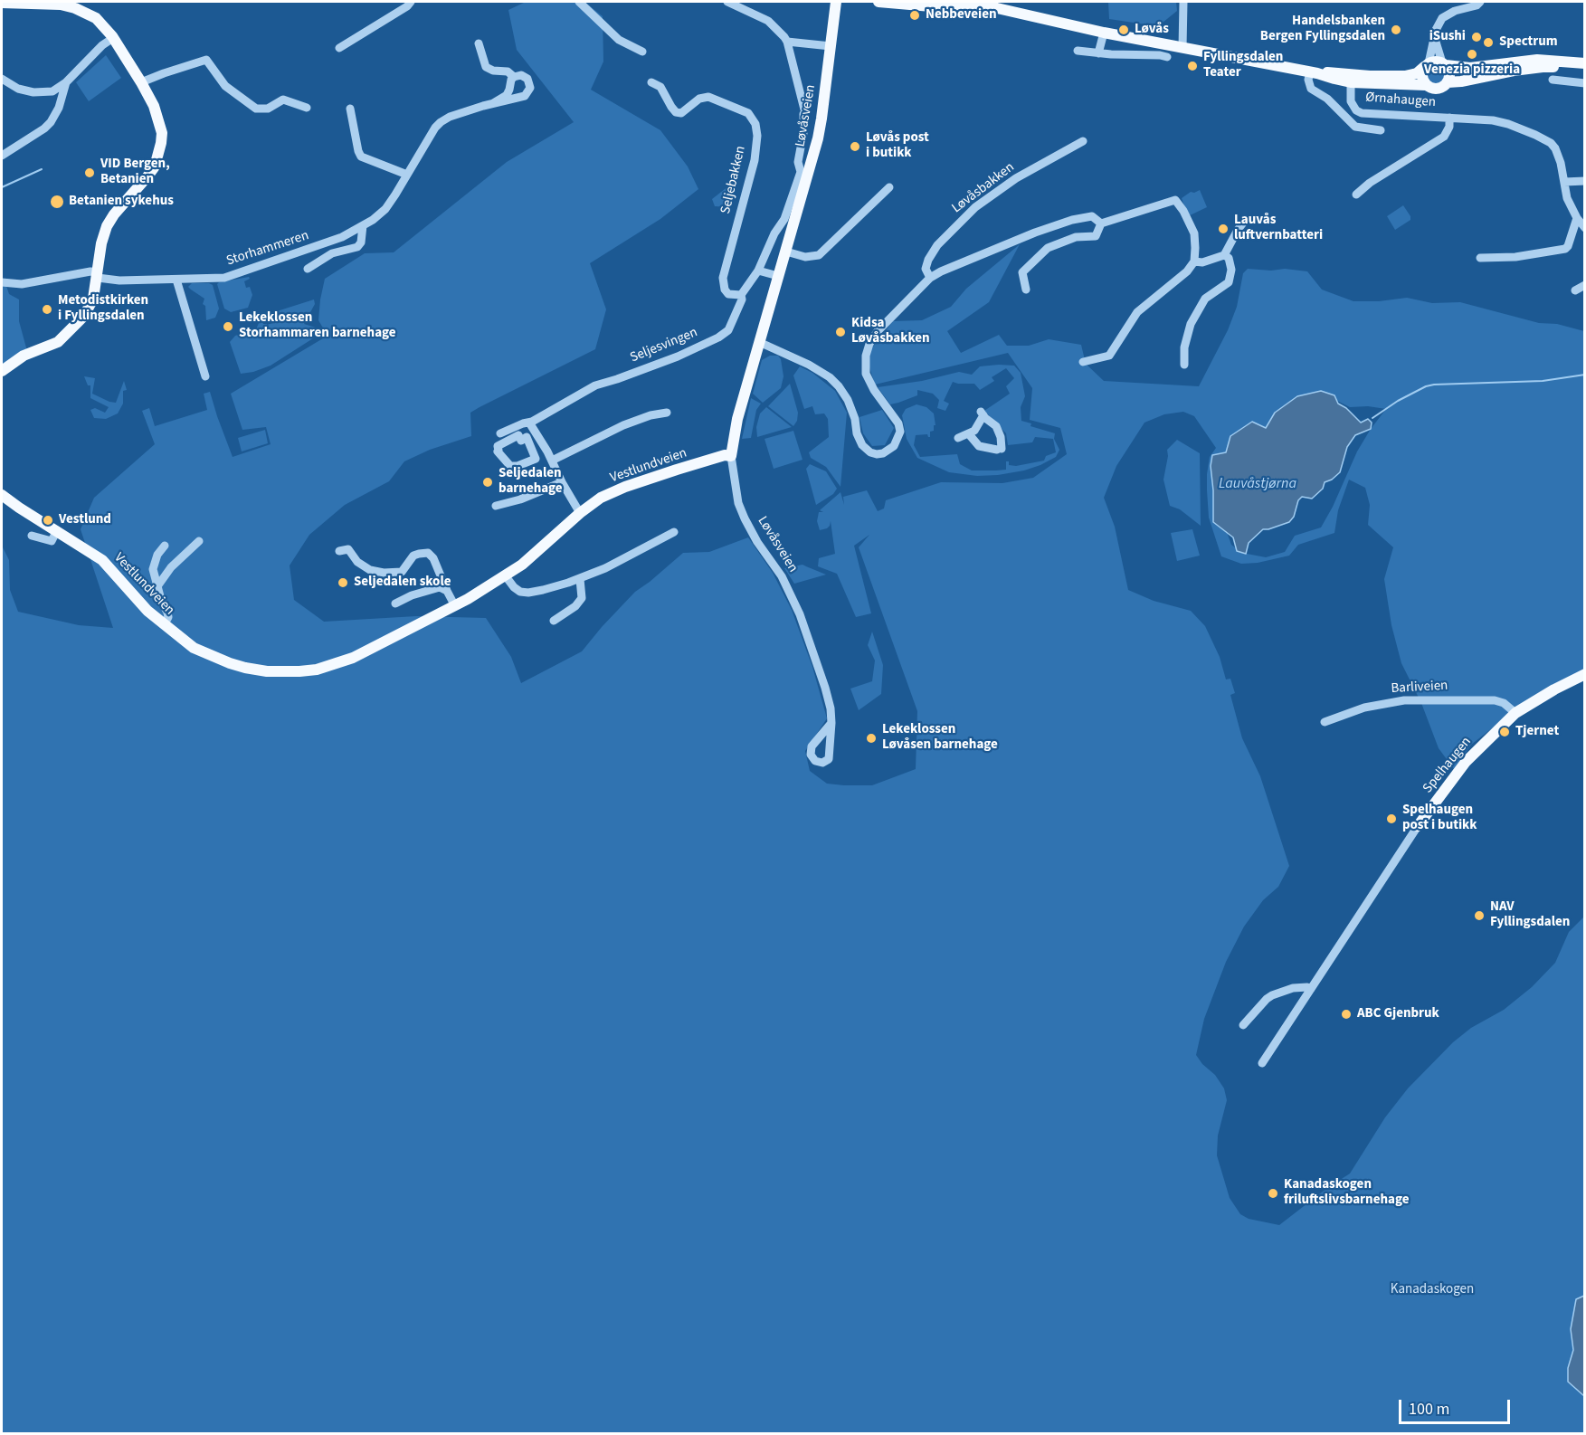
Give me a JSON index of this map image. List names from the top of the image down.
{
  "streets": {
    "main road": ["Løvåsveien", "Vestlundveien", "Spelhaugen"],
    "street": [
      "Ørnahaugen",
      "Seljebakken",
      "Løvåsbakken",
      "Storhammeren",
      "Seljesvingen",
      "Barliveien"
    ]
  },
  "crossings": [
    ["Løvåsveien", "Seljesvingen"],
    ["Løvåsveien", "Vestlundveien"],
    ["Seljebakken", "Seljesvingen"],
    ["Barliveien", "Spelhaugen"]
  ],
  "water": ["Lauvåstjørna"],
  "parks": ["Kanadaskogen"],
  "places": [
    "Nebbeveien",
    "Løvås",
    "Handelsbanken Bergen Fyllingsdalen",
    "iSushi",
    "Spectrum",
    "Venezia pizzeria",
    "Fyllingsdalen Teater",
    "Løvås post i butikk",
    "VID Bergen, Betanien",
    "Betanien sykehus",
    "Lauvås luftvernbatteri",
    "Metodistkirken i Fyllingsdalen",
    "Lekeklossen Storhammaren barnehage",
    "Kidsa Løvåsbakken",
    "Seljedalen barnehage",
    "Vestlund",
    "Seljedalen skole",
    "Tjernet",
    "Lekeklossen Løvåsen barnehage",
    "Spelhaugen post i butikk",
    "NAV Fyllingsdalen",
    "ABC Gjenbruk",
    "Kanadaskogen friluftslivsbarnehage"
  ],
  "scale_bar": "100 m"
}
